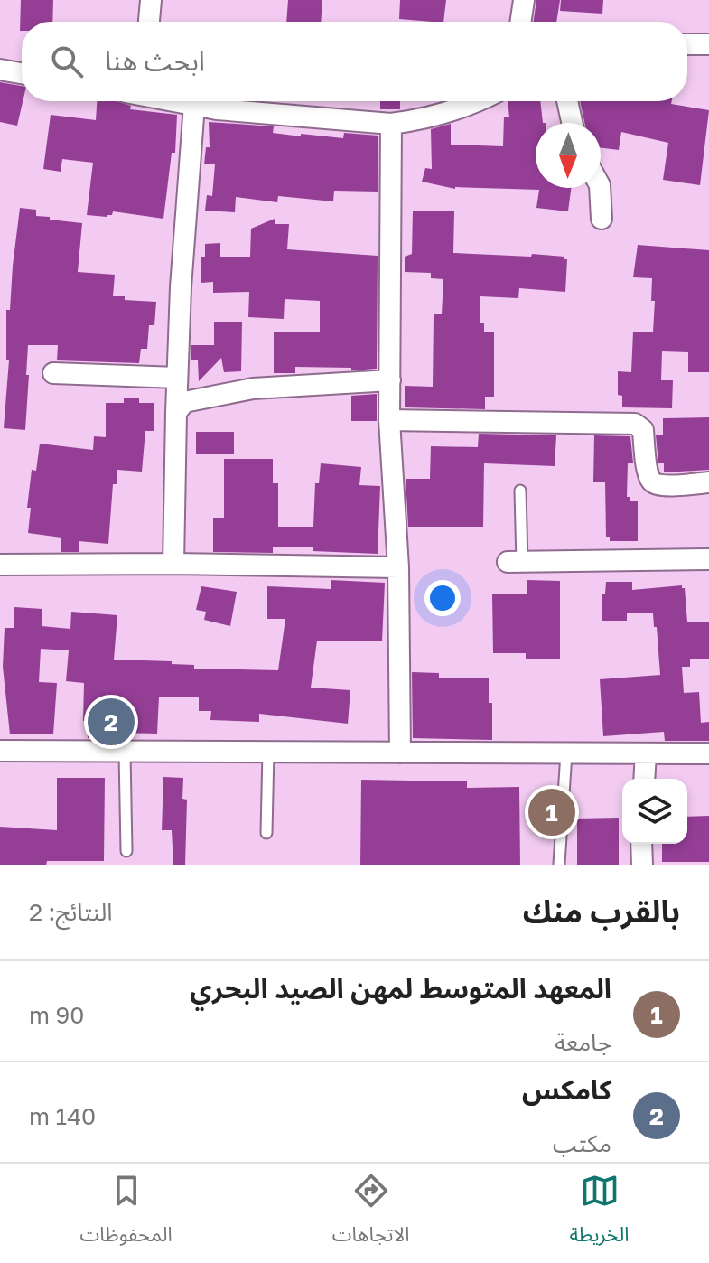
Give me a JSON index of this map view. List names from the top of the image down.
{
  "north": "bottom",
  "page": {
    "search": "ابحث هنا",
    "pins": ["2", "1"],
    "heading": ["بالقرب منك", "النتائج: 2"],
    "list": [
      {
        "mark": "1",
        "name": "المعهد المتوسط لمهن الصيد البحري",
        "note": "جامعة",
        "value": "90 m"
      },
      {
        "mark": "2",
        "name": "كامكس",
        "note": "مكتب",
        "value": "140 m"
      }
    ],
    "nav": ["الخريطة", "الاتجاهات", "المحفوظات"]
  }
}
